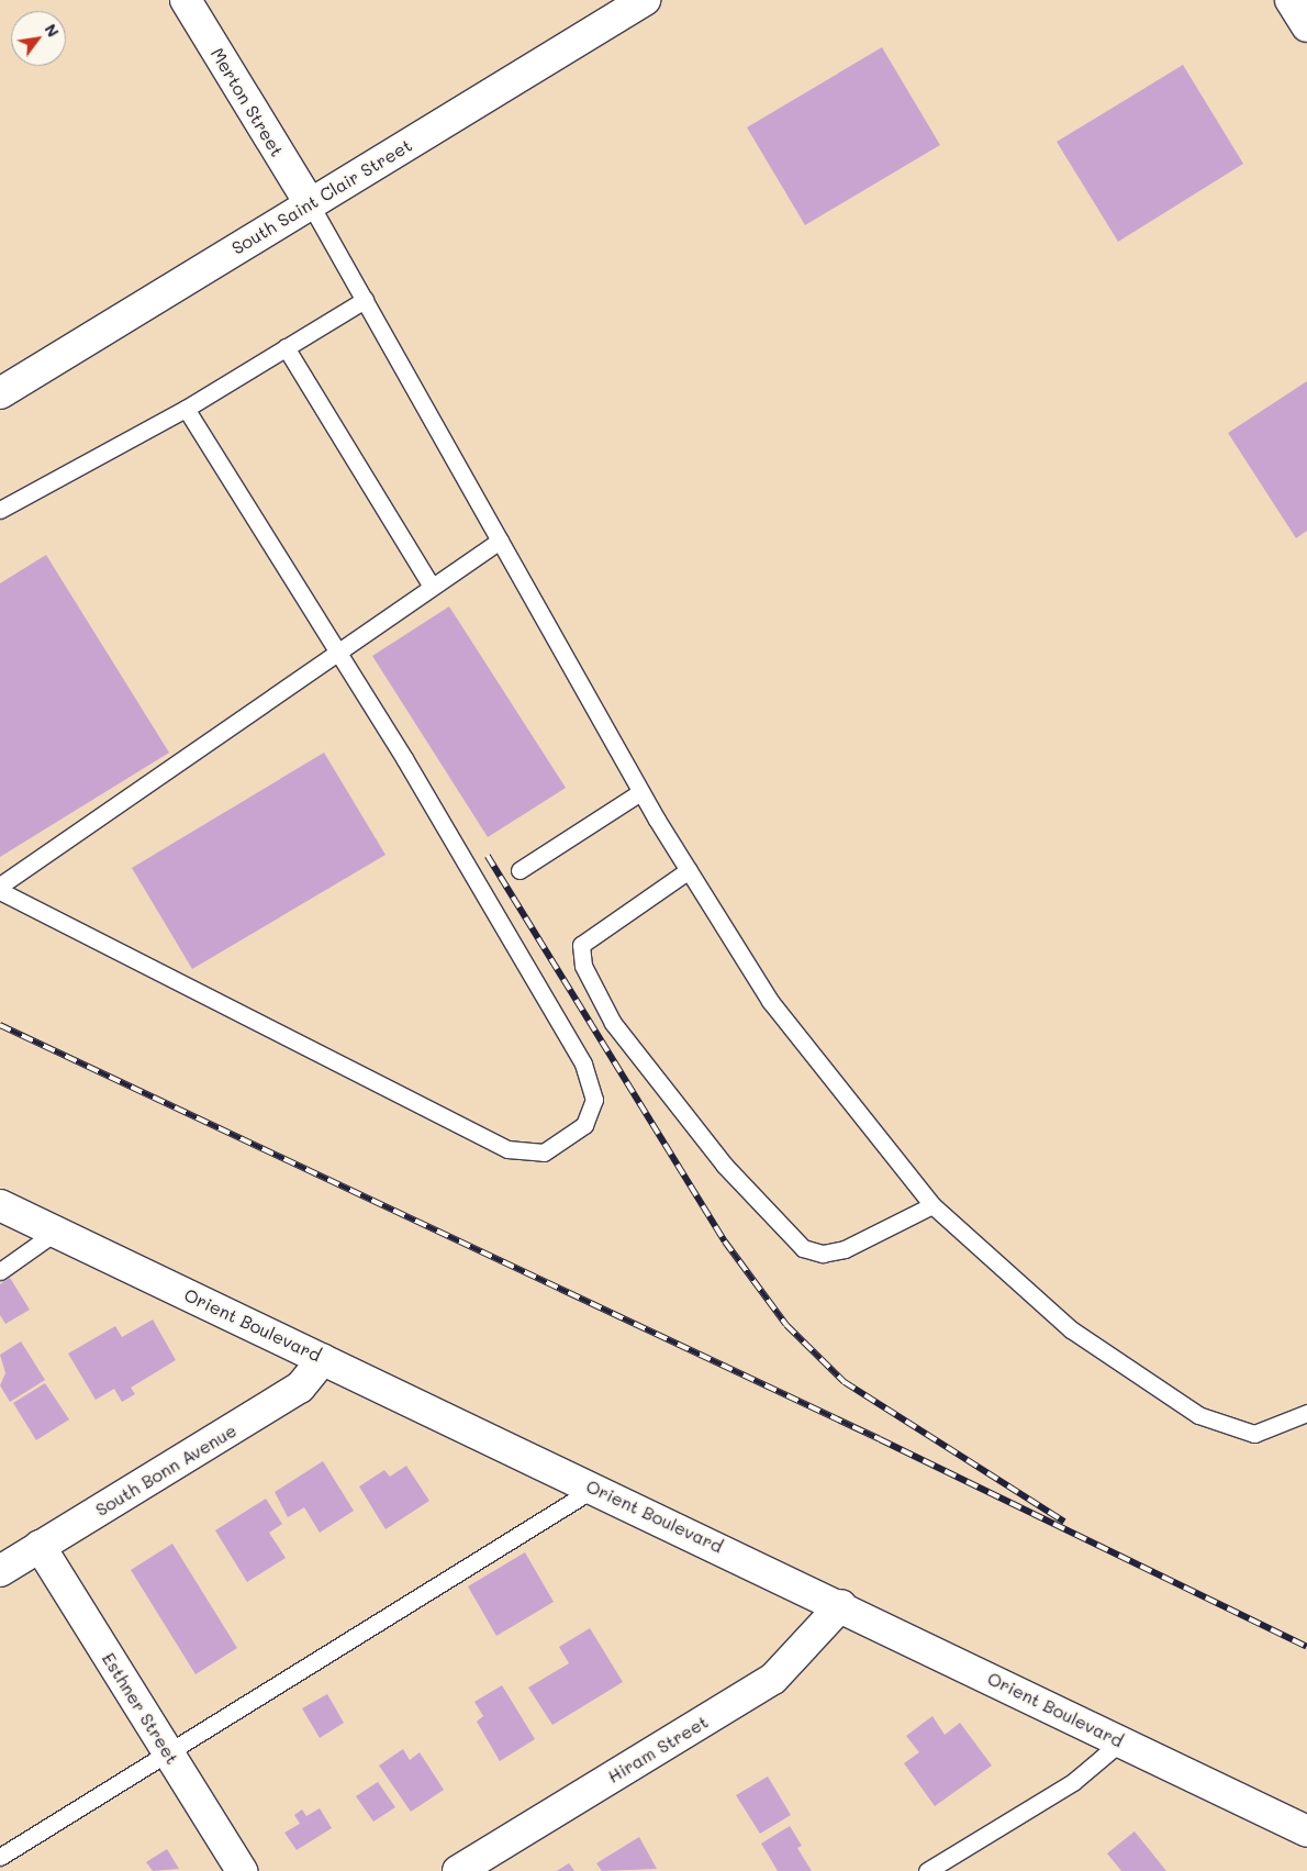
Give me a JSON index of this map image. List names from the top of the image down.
{
  "streets": {
    "street": [
      "Merton Street",
      "South Saint Clair Street",
      "Orient Boulevard",
      "South Bonn Avenue",
      "Esthner Street",
      "Hiram Street"
    ]
  },
  "crossings": [
    ["Merton Street", "South Saint Clair Street"],
    ["Orient Boulevard", "South Bonn Avenue"],
    ["Orient Boulevard", "Hiram Street"],
    ["South Bonn Avenue", "Esthner Street"]
  ],
  "north": "top right"
}
